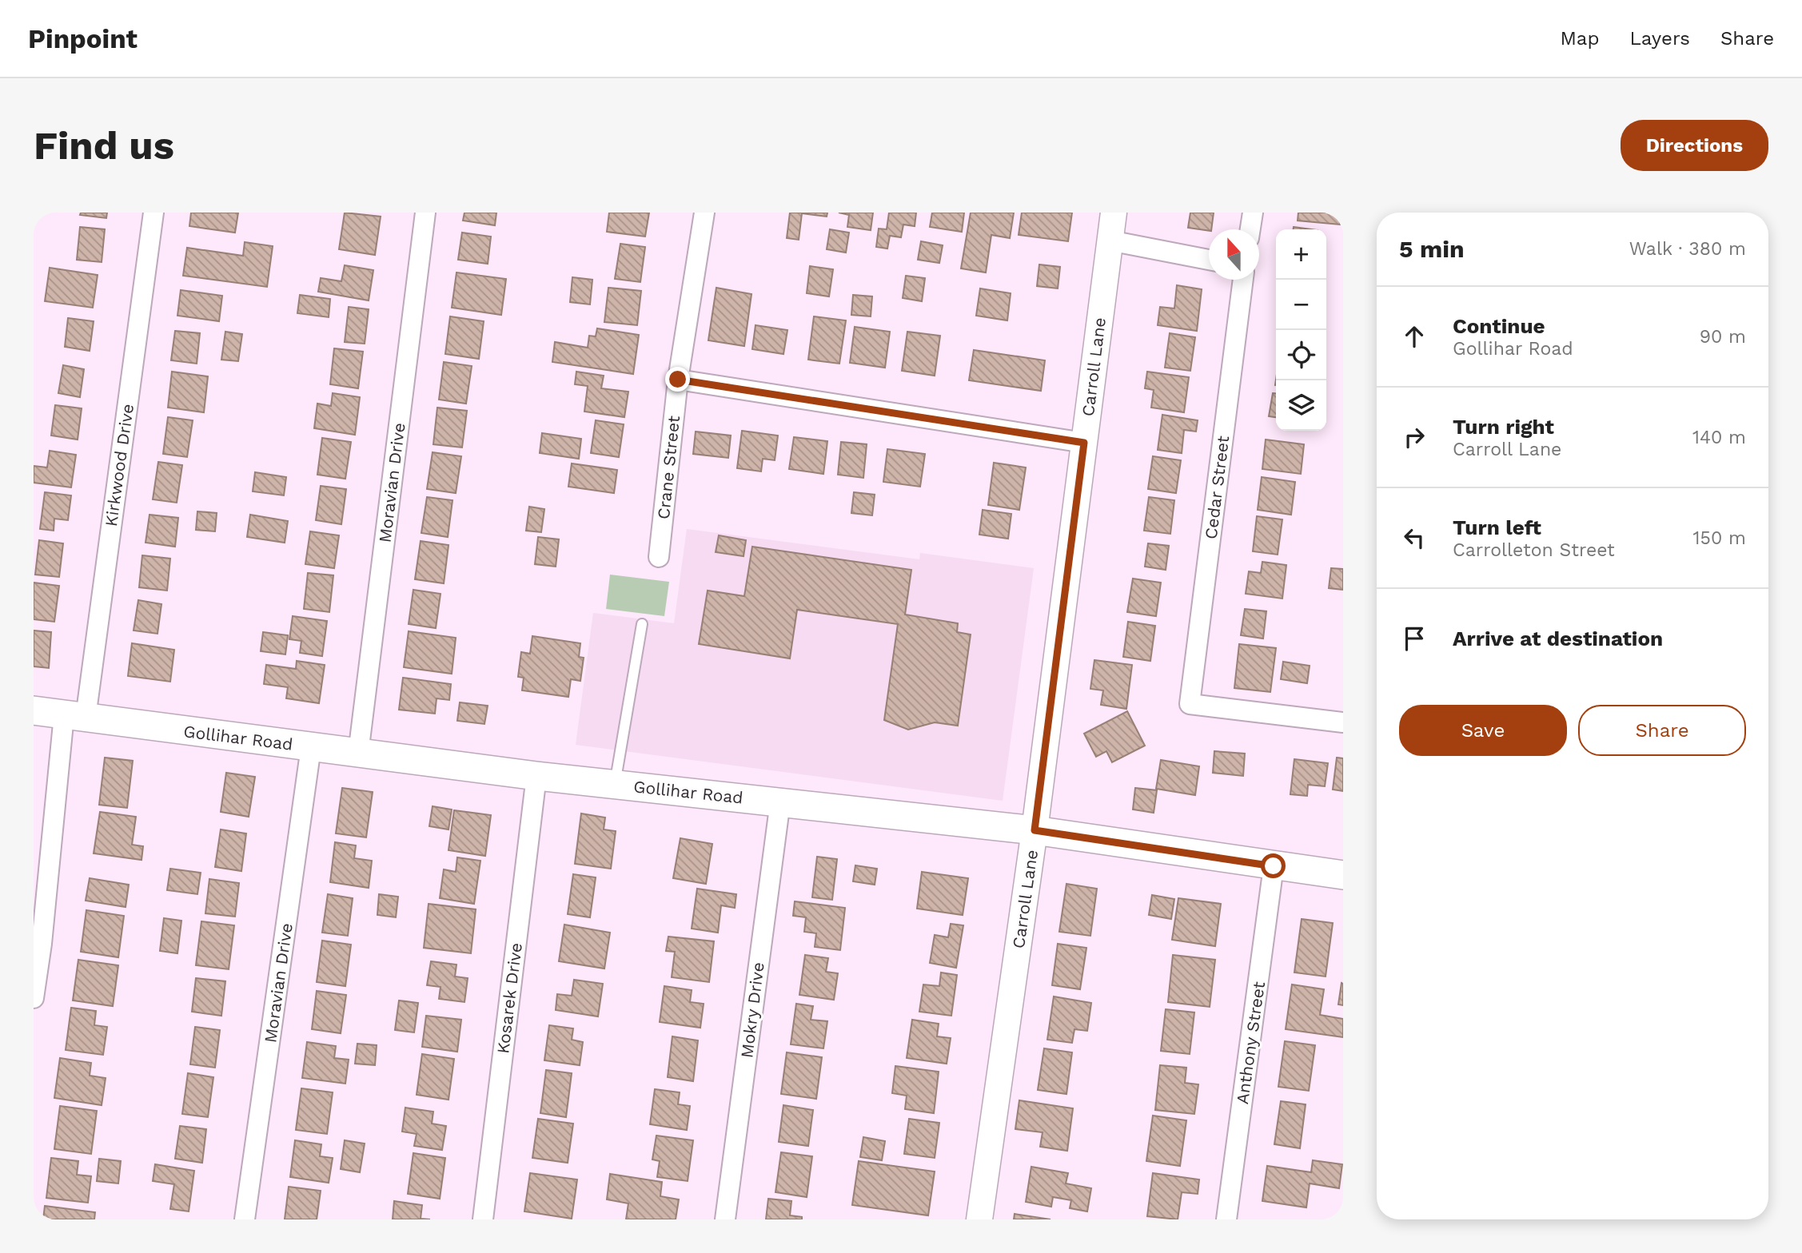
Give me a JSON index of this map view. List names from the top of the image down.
{
  "streets": {
    "main road": ["Gollihar Road"],
    "street": [
      "Carroll Lane",
      "Kirkwood Drive",
      "Crane Street",
      "Moravian Drive",
      "Cedar Street",
      "Kosarek Drive",
      "Mokry Drive",
      "Anthony Street"
    ]
  },
  "crossings": [
    ["Carroll Lane", "Gollihar Road"],
    ["Kirkwood Drive", "Gollihar Road"],
    ["Moravian Drive", "Gollihar Road"],
    ["Gollihar Road", "Kosarek Drive"],
    ["Gollihar Road", "Mokry Drive"],
    ["Gollihar Road", "Anthony Street"]
  ],
  "north": "top",
  "page": {
    "header": "Pinpoint",
    "nav": ["Map", "Layers", "Share"],
    "buttons": [
      "Directions",
      ["Save", "Share"]
    ],
    "title": "Find us",
    "heading": ["5 min", "Walk · 380 m"],
    "map_buttons": ["+", "−"],
    "list": [
      ["Continue", "Gollihar Road", "90 m"],
      ["Turn right", "Carroll Lane", "140 m"],
      ["Turn left", "Carrolleton Street", "150 m"],
      "Arrive at destination"
    ]
  }
}
